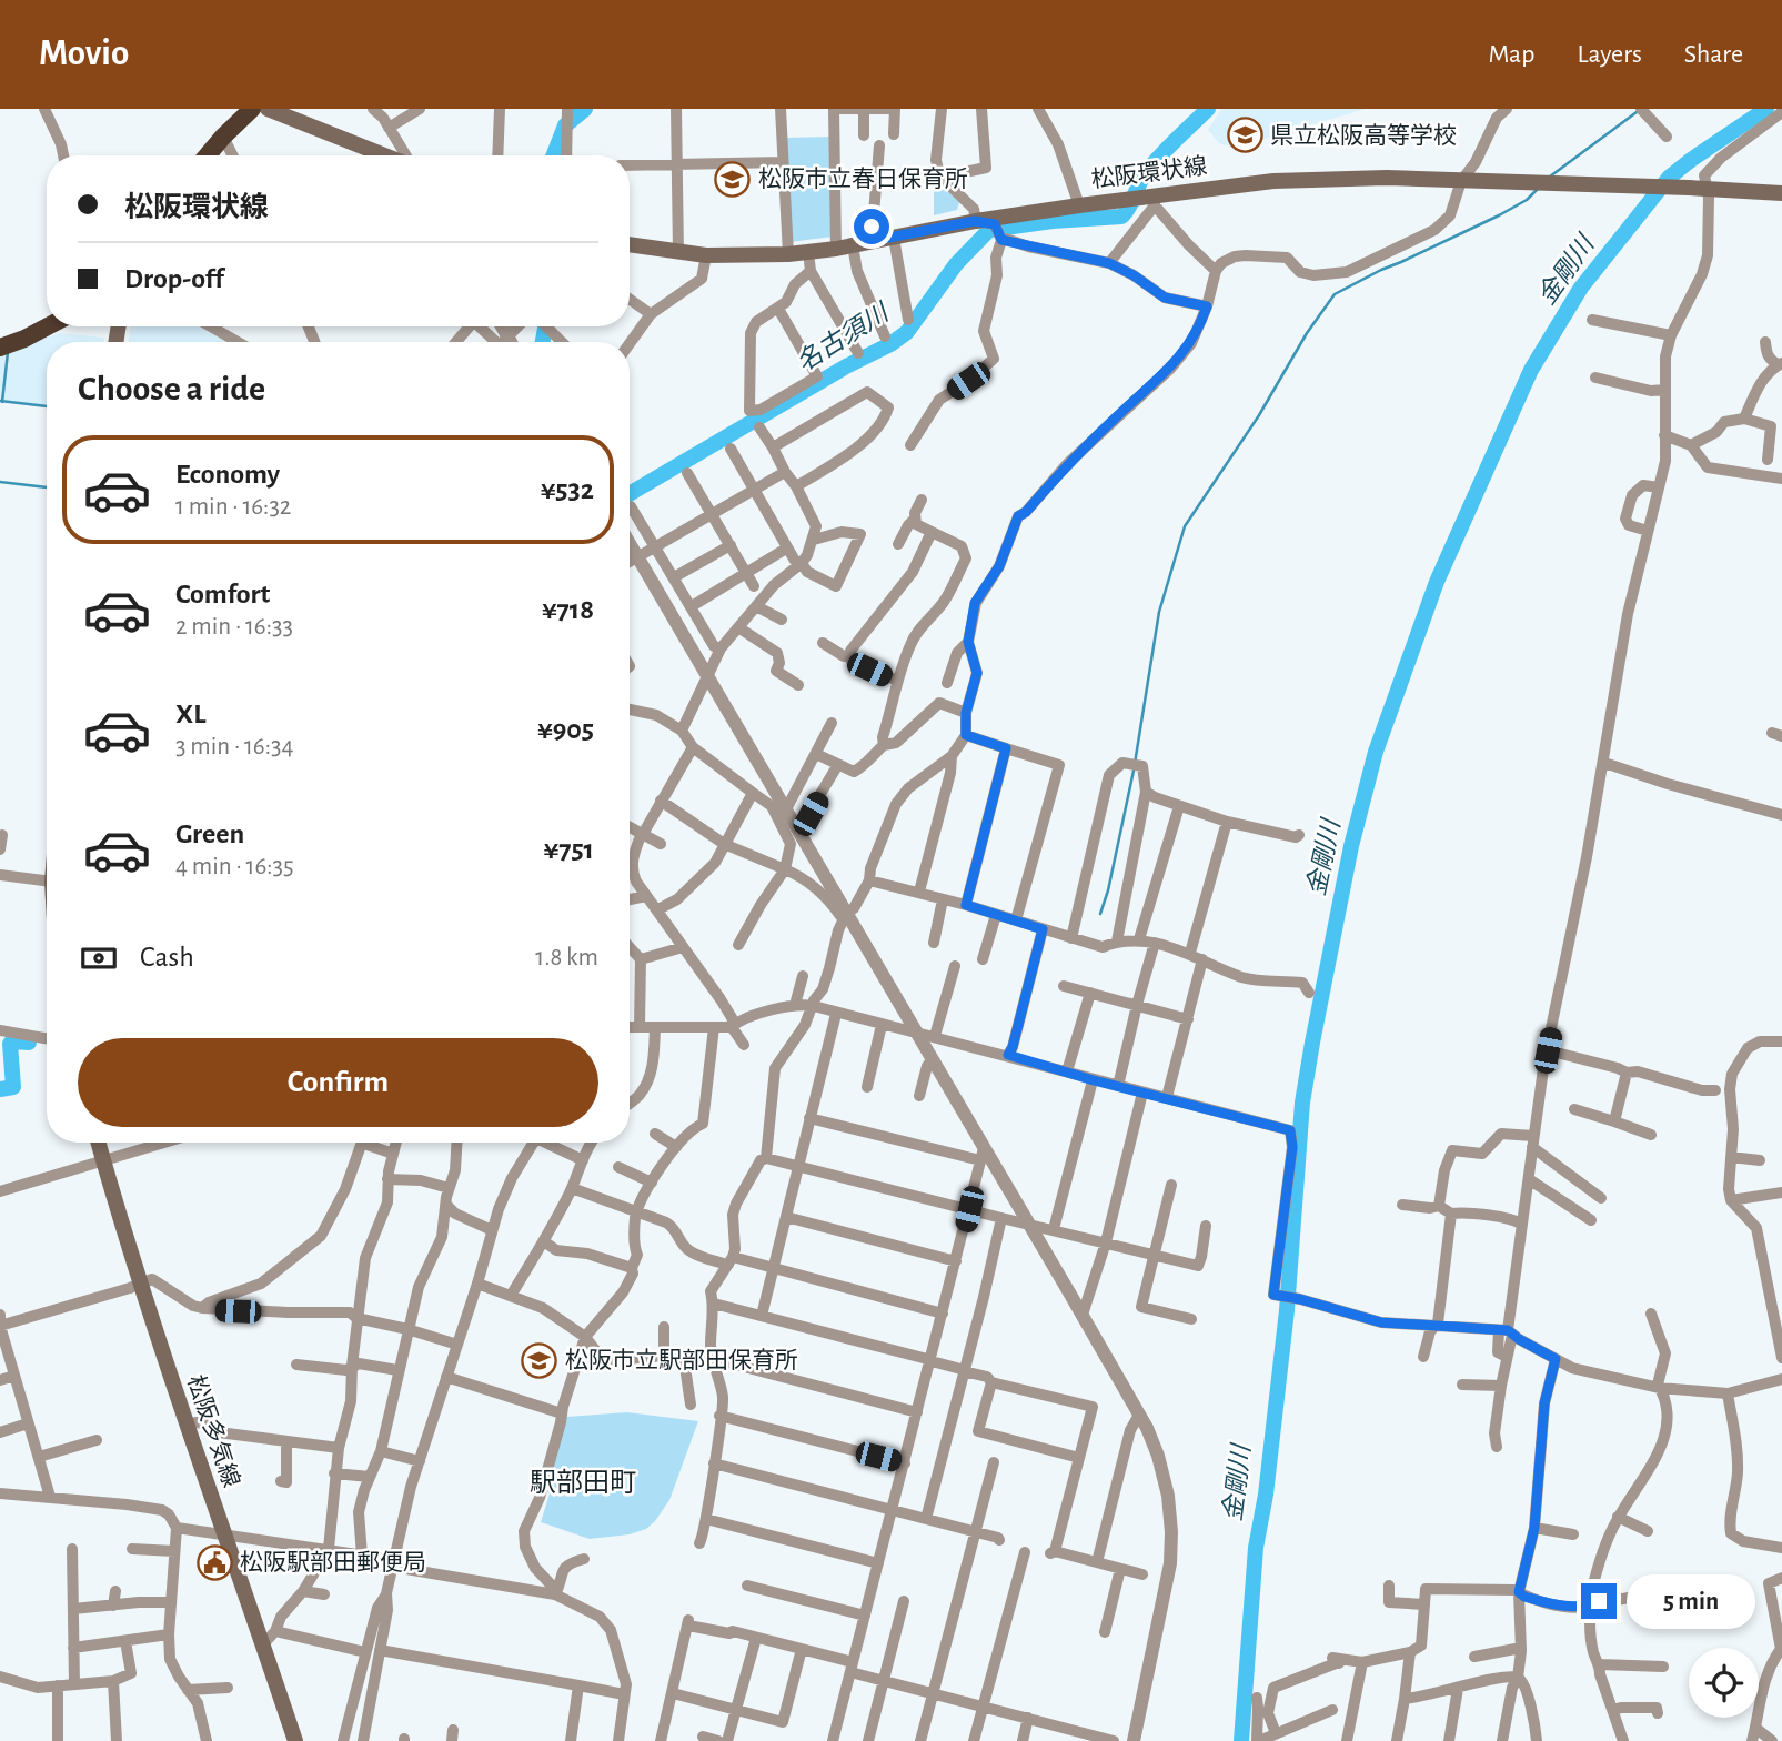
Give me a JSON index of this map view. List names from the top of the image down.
{
  "streets": {
    "main road": ["松阪環状線", "松阪多気線"]
  },
  "districts": ["駅部田町"],
  "water": ["金剛川", "名古須川"],
  "places": {
    "school or university": ["県立松阪高等学校", "松阪市立春日保育所", "松阪市立駅部田保育所"],
    "public building": ["松阪駅部田郵便局"]
  },
  "page": {
    "header": "Movio",
    "nav": ["Map", "Layers", "Share"],
    "banner": ["松阪環状線", "Drop-off"],
    "heading": "Choose a ride",
    "list": [
      {
        "name": "Economy",
        "note": "1 min · 16:32",
        "value": "¥532"
      },
      {
        "name": "Comfort",
        "note": "2 min · 16:33",
        "value": "¥718"
      },
      {
        "name": "XL",
        "note": "3 min · 16:34",
        "value": "¥905"
      },
      {
        "name": "Green",
        "note": "4 min · 16:35",
        "value": "¥751"
      }
    ],
    "pay": ["Cash", "1.8 km"],
    "buttons": "Confirm",
    "bubble": "5 min"
  }
}
